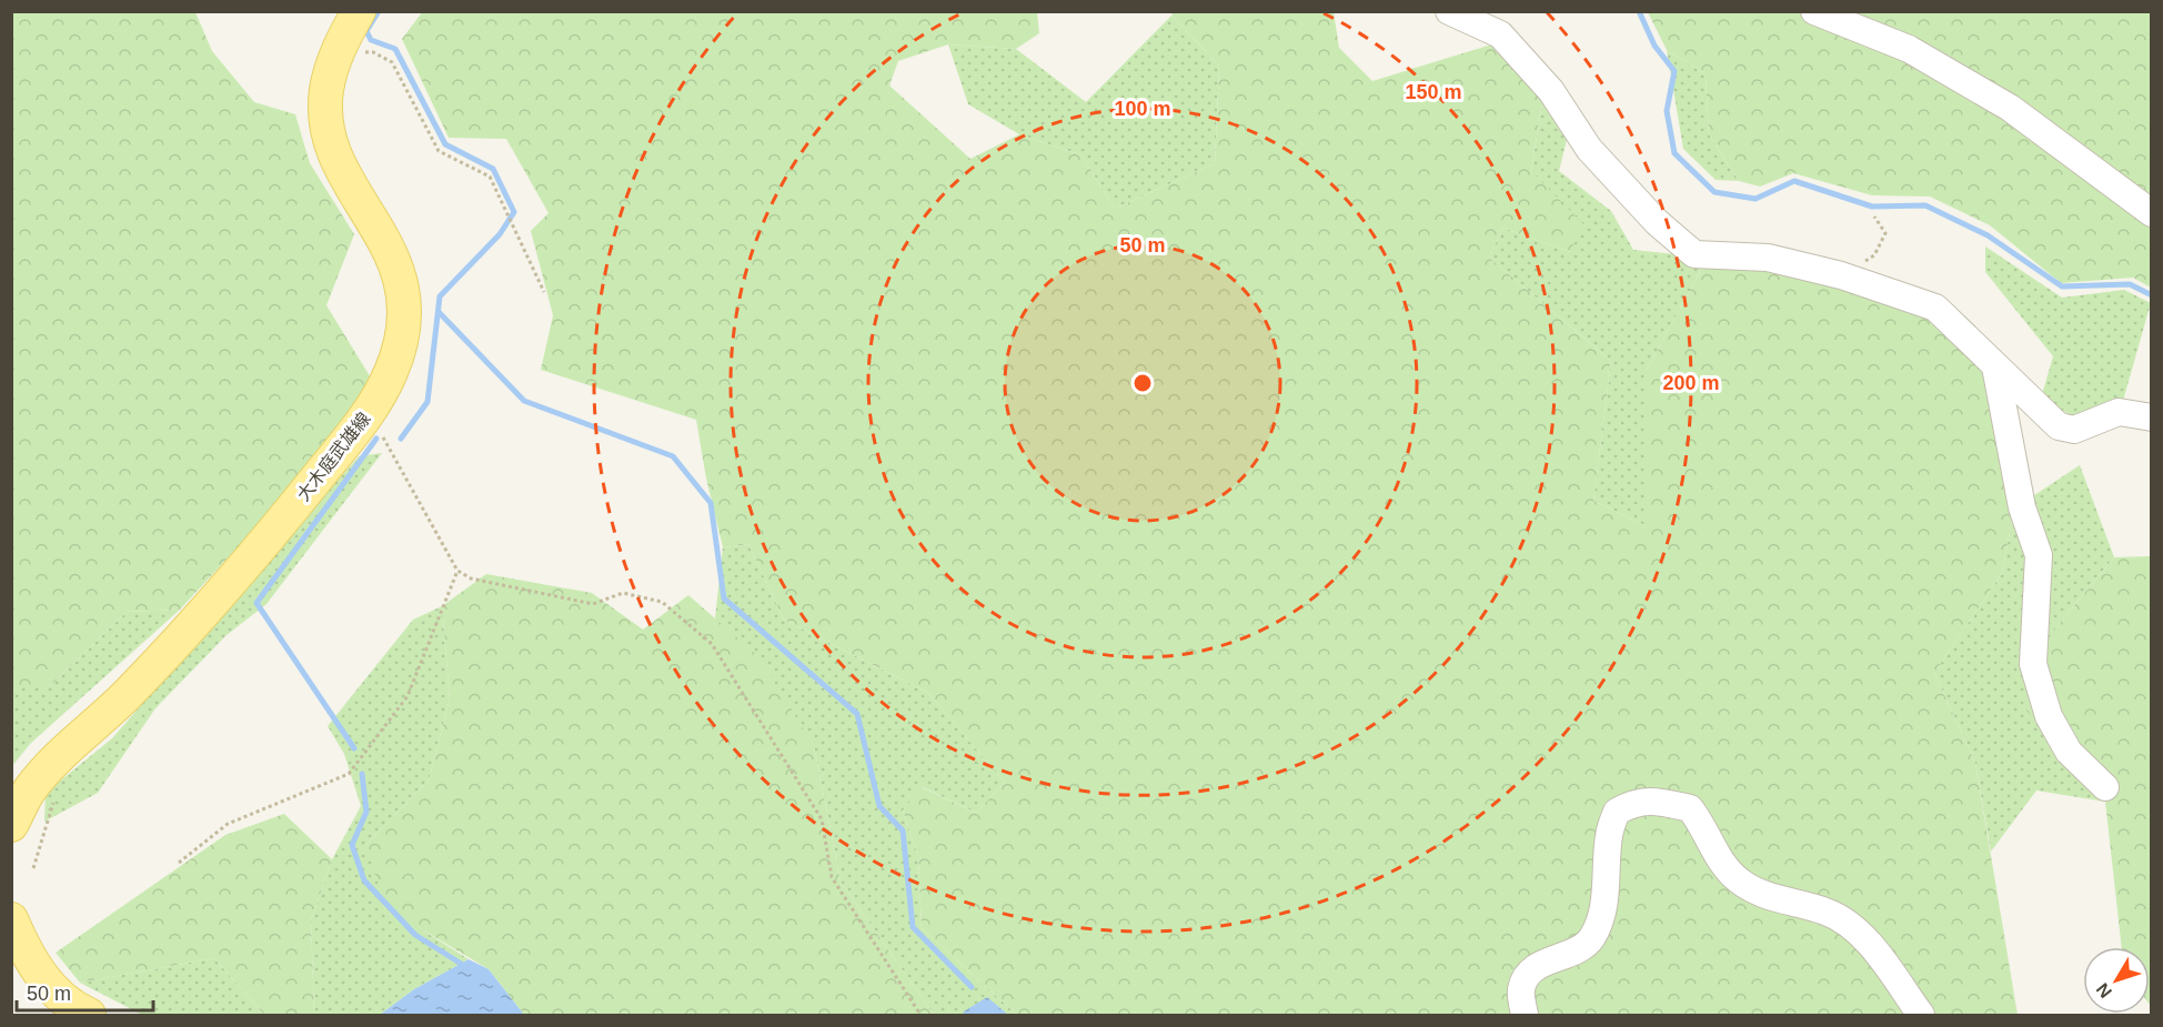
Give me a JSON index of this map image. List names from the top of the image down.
{
  "streets": {
    "main road": ["大木庭武雄線"]
  },
  "scale_bar": "50 m",
  "north": "bottom left",
  "rings": [
    "150 m",
    "100 m",
    "50 m",
    "200 m"
  ]
}
